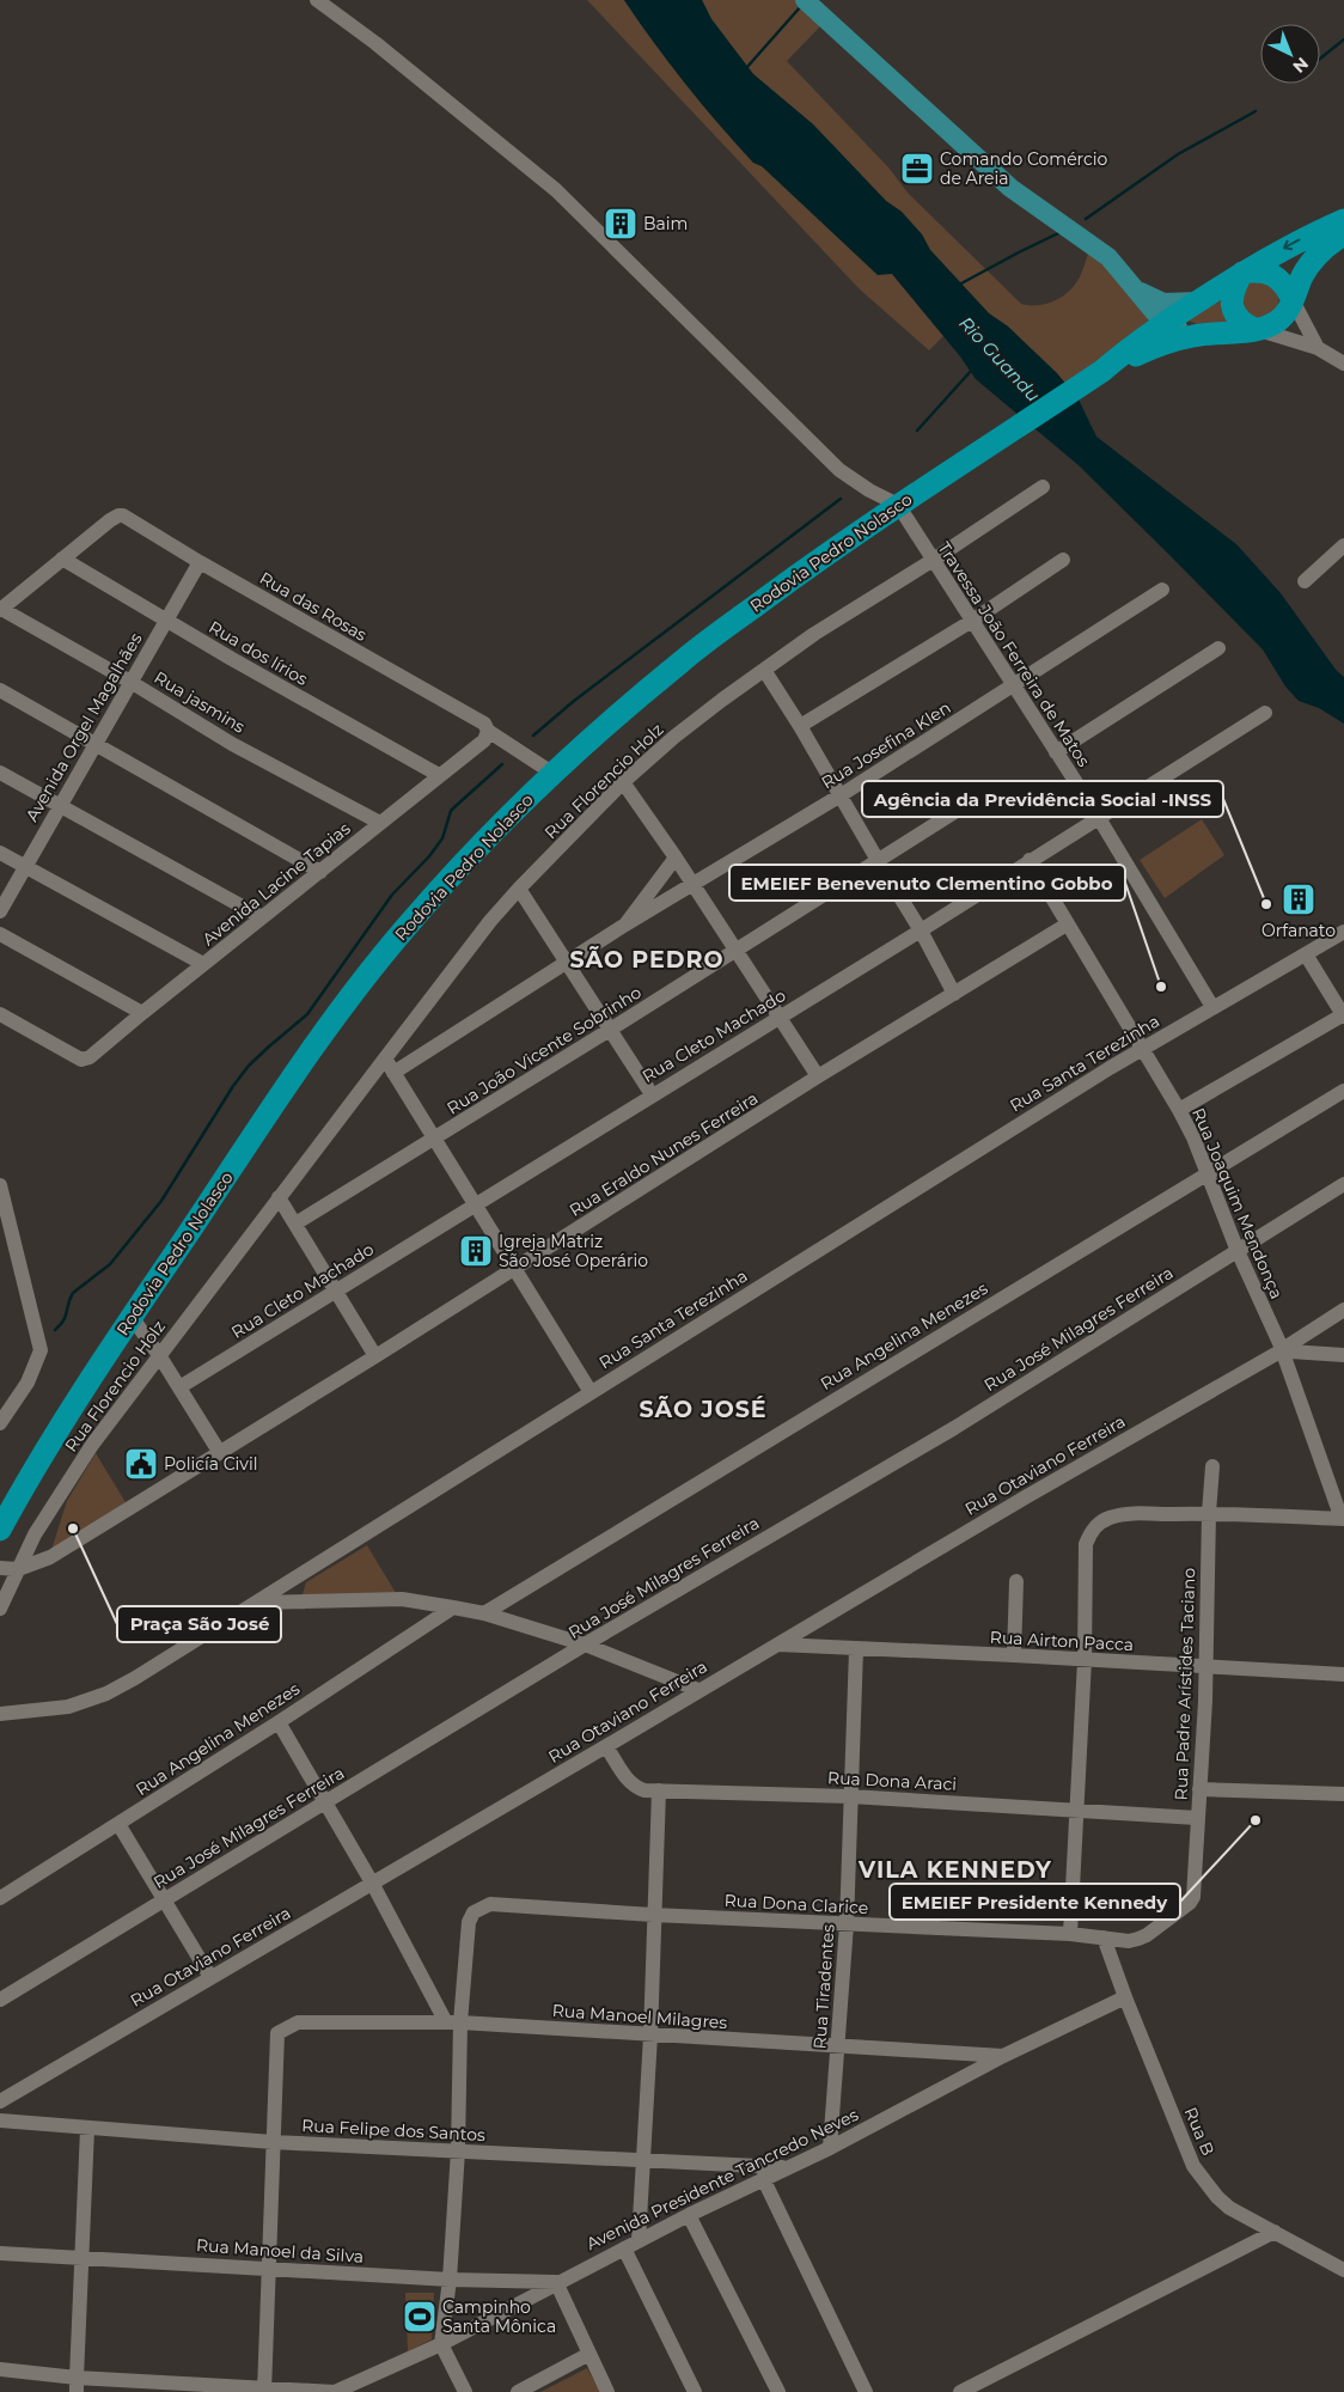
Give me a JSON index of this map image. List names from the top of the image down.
{
  "streets": {
    "highway": ["Rodovia Pedro Nolasco"],
    "street": [
      "Rua das Rosas",
      "Rua dos lírios",
      "Travessa João Ferreira de Matos",
      "Rua jasmins",
      "Avenida Orgel Magalhães",
      "Rua Josefina Klen",
      "Rua Florencio Holz",
      "Avenida Lacine Tapias",
      "Rua Cleto Machado",
      "Rua João Vicente Sobrinho",
      "Rua Santa Terezinha",
      "Rua Eraldo Nunes Ferreira",
      "Rua Joaquim Mendonça",
      "Rua José Milagres Ferreira",
      "Rua Angelina Menezes",
      "Rua Otaviano Ferreira",
      "Rua Airton Pacca",
      "Rua Padre Arístides Taciano",
      "Rua Dona Araci",
      "Rua Dona Clarice",
      "Rua Tiradentes",
      "Rua Manoel Milagres",
      "Rua Felipe dos Santos",
      "Rua B",
      "Avenida Presidente Tancredo Neves",
      "Rua Manoel da Silva"
    ]
  },
  "crossings": [
    ["Rodovia Pedro Nolasco", "Rua das Rosas"],
    ["Rodovia Pedro Nolasco", "Travessa João Ferreira de Matos"],
    ["Rua das Rosas", "Rua dos lírios"],
    ["Rua das Rosas", "Avenida Orgel Magalhães"],
    ["Rua das Rosas", "Avenida Lacine Tapias"],
    ["Rua dos lírios", "Avenida Orgel Magalhães"],
    ["Rua dos lírios", "Avenida Lacine Tapias"],
    ["Travessa João Ferreira de Matos", "Rua Josefina Klen"],
    ["Travessa João Ferreira de Matos", "Rua Florencio Holz"],
    ["Travessa João Ferreira de Matos", "Rua Cleto Machado"],
    ["Travessa João Ferreira de Matos", "Rua Santa Terezinha"],
    ["Rua jasmins", "Avenida Orgel Magalhães"],
    ["Rua jasmins", "Avenida Lacine Tapias"],
    ["Rua Florencio Holz", "Rua Eraldo Nunes Ferreira"],
    ["Rua Cleto Machado", "Rua Joaquim Mendonça"],
    ["Rua Santa Terezinha", "Rua Joaquim Mendonça"],
    ["Rua Eraldo Nunes Ferreira", "Rua Joaquim Mendonça"],
    ["Rua Joaquim Mendonça", "Rua José Milagres Ferreira"],
    ["Rua Joaquim Mendonça", "Rua Angelina Menezes"],
    ["Rua Joaquim Mendonça", "Rua Otaviano Ferreira"],
    ["Rua Otaviano Ferreira", "Rua Airton Pacca"],
    ["Rua Otaviano Ferreira", "Rua Dona Araci"],
    ["Rua Airton Pacca", "Rua Padre Arístides Taciano"],
    ["Rua Airton Pacca", "Rua Tiradentes"],
    ["Rua Padre Arístides Taciano", "Rua Dona Araci"],
    ["Rua Padre Arístides Taciano", "Rua Dona Clarice"],
    ["Rua Dona Araci", "Rua Tiradentes"],
    ["Rua Dona Clarice", "Rua Tiradentes"],
    ["Rua Dona Clarice", "Rua Manoel Milagres"],
    ["Rua Dona Clarice", "Rua B"],
    ["Rua Tiradentes", "Rua Manoel Milagres"],
    ["Rua Tiradentes", "Avenida Presidente Tancredo Neves"],
    ["Rua Manoel Milagres", "Rua Felipe dos Santos"],
    ["Rua Manoel Milagres", "Avenida Presidente Tancredo Neves"],
    ["Rua Felipe dos Santos", "Avenida Presidente Tancredo Neves"],
    ["Rua B", "Avenida Presidente Tancredo Neves"],
    ["Avenida Presidente Tancredo Neves", "Rua Manoel da Silva"]
  ],
  "districts": ["SÃO PEDRO", "SÃO JOSÉ", "VILA KENNEDY"],
  "water": ["Rio Guandu"],
  "places": {
    "office": ["Comando Comércio de Areia"],
    "building": ["Baim", "Orfanato", "Igreja Matriz São José Operário"],
    "other": [
      "Agência da Previdência Social -INSS",
      "EMEIEF Benevenuto Clementino Gobbo",
      "Praça São José",
      "EMEIEF Presidente Kennedy"
    ],
    "public building": ["Policía Civil"],
    "sports": ["Campinho Santa Mônica"]
  },
  "north": "bottom right"
}
